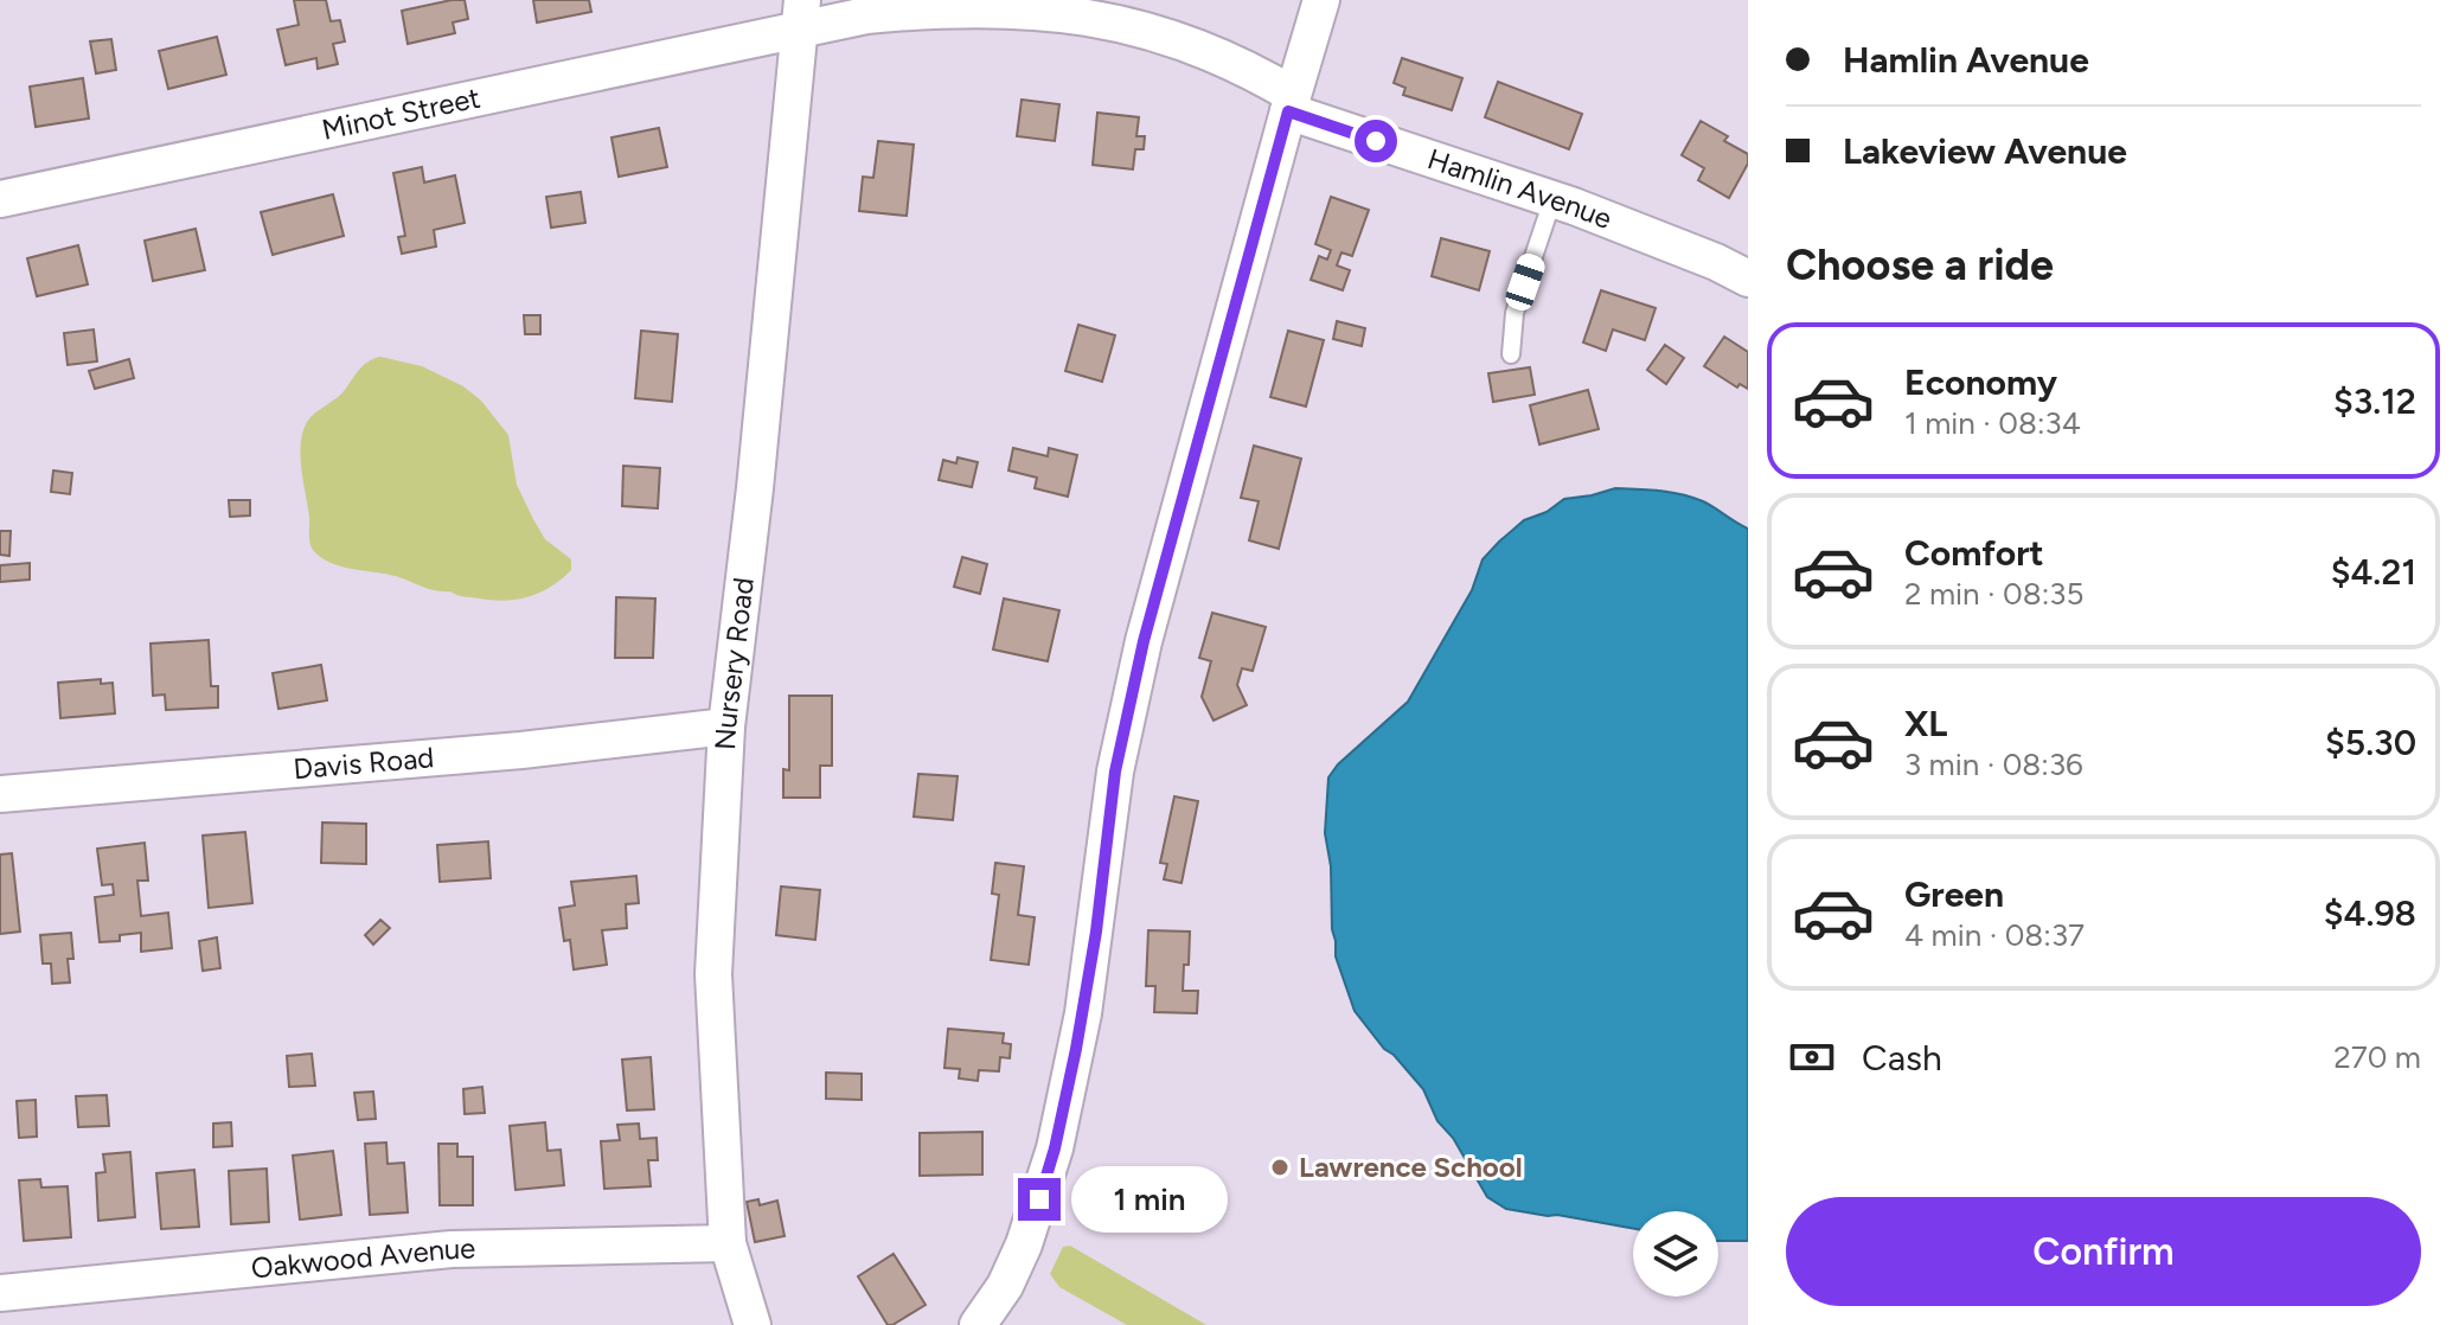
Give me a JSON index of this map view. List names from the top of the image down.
{
  "streets": {
    "street": [
      "Minot Street",
      "Hamlin Avenue",
      "Nursery Road",
      "Davis Road",
      "Oakwood Avenue"
    ]
  },
  "crossings": [
    ["Minot Street", "Hamlin Avenue"],
    ["Minot Street", "Nursery Road"],
    ["Nursery Road", "Davis Road"],
    ["Nursery Road", "Oakwood Avenue"]
  ],
  "places": ["Lawrence School"],
  "page": {
    "banner": ["Hamlin Avenue", "Lakeview Avenue"],
    "heading": "Choose a ride",
    "list": [
      {
        "name": "Economy",
        "note": "1 min · 08:34",
        "value": "$3.12"
      },
      {
        "name": "Comfort",
        "note": "2 min · 08:35",
        "value": "$4.21"
      },
      {
        "name": "XL",
        "note": "3 min · 08:36",
        "value": "$5.30"
      },
      {
        "name": "Green",
        "note": "4 min · 08:37",
        "value": "$4.98"
      }
    ],
    "pay": ["Cash", "270 m"],
    "bubble": "1 min",
    "buttons": "Confirm"
  }
}
